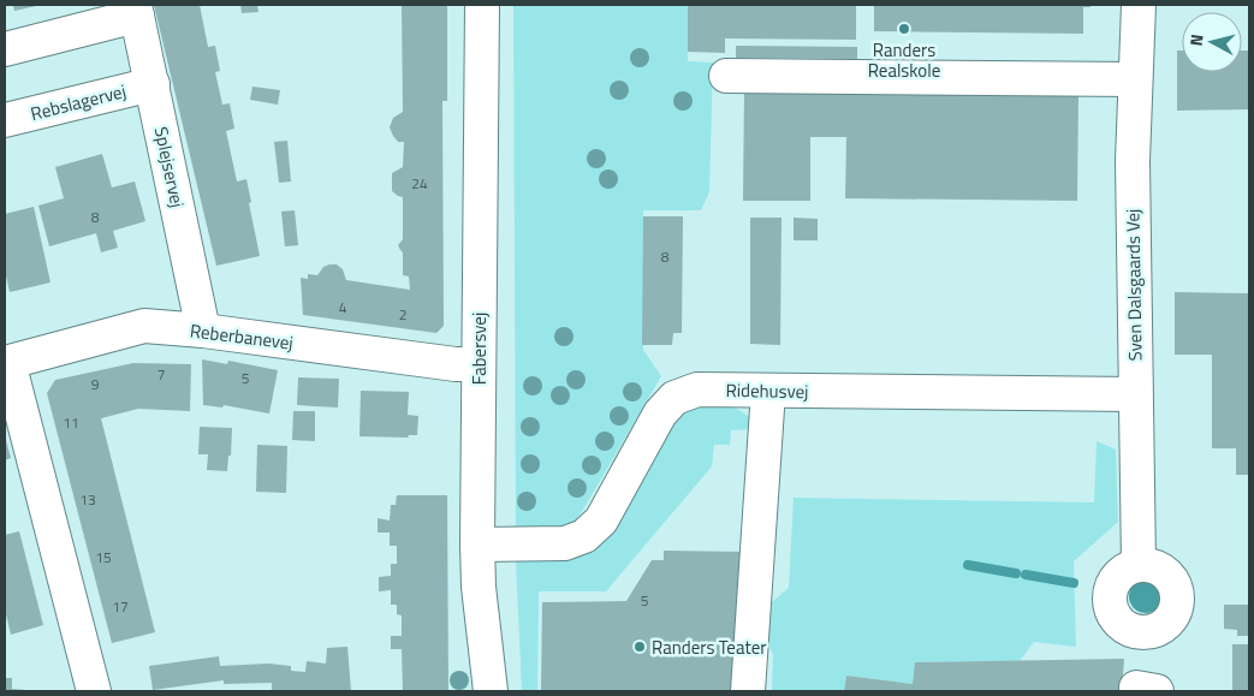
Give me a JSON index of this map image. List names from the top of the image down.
{
  "streets": {
    "street": [
      "Rebslagervej",
      "Splejservej",
      "Sven Dalsgaards Vej",
      "Reberbanevej",
      "Fabersvej",
      "Ridehusvej"
    ]
  },
  "crossings": [
    ["Rebslagervej", "Splejservej"],
    ["Splejservej", "Reberbanevej"],
    ["Sven Dalsgaards Vej", "Ridehusvej"],
    ["Reberbanevej", "Fabersvej"],
    ["Fabersvej", "Ridehusvej"]
  ],
  "places": ["Randers Realskole", "Randers Teater"],
  "house_numbers": [
    "24",
    "8",
    "8",
    "4",
    "2",
    "7",
    "5",
    "9",
    "11",
    "13",
    "15",
    "5",
    "17"
  ],
  "north": "left"
}
